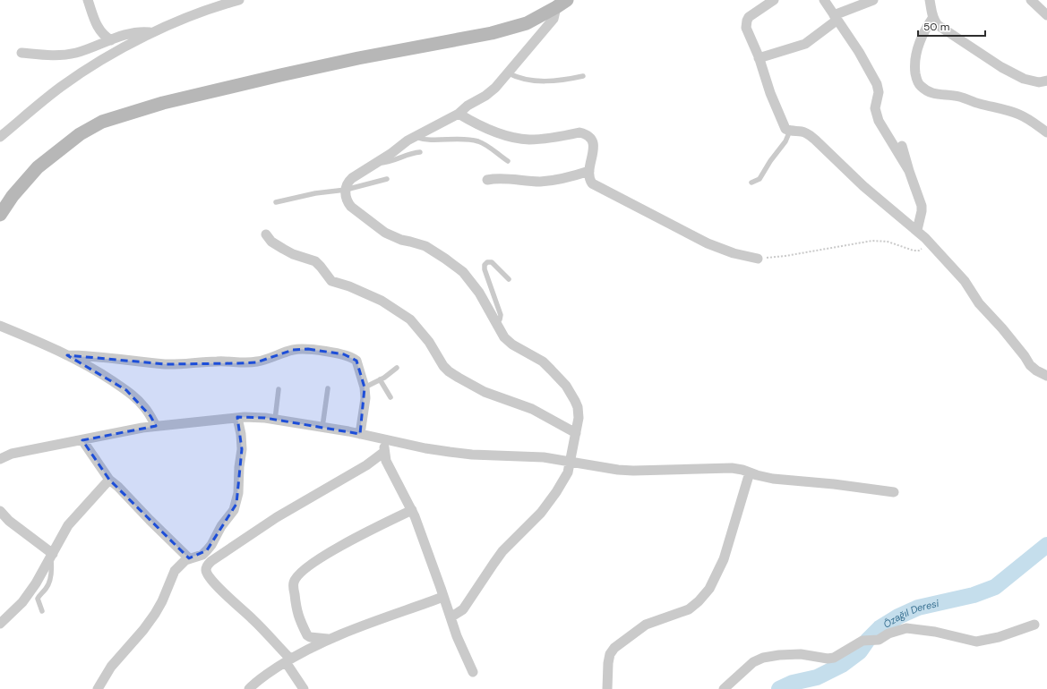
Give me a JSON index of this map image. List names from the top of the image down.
{
  "water": ["Özağıl Deresi"],
  "scale_bar": "50 m"
}
